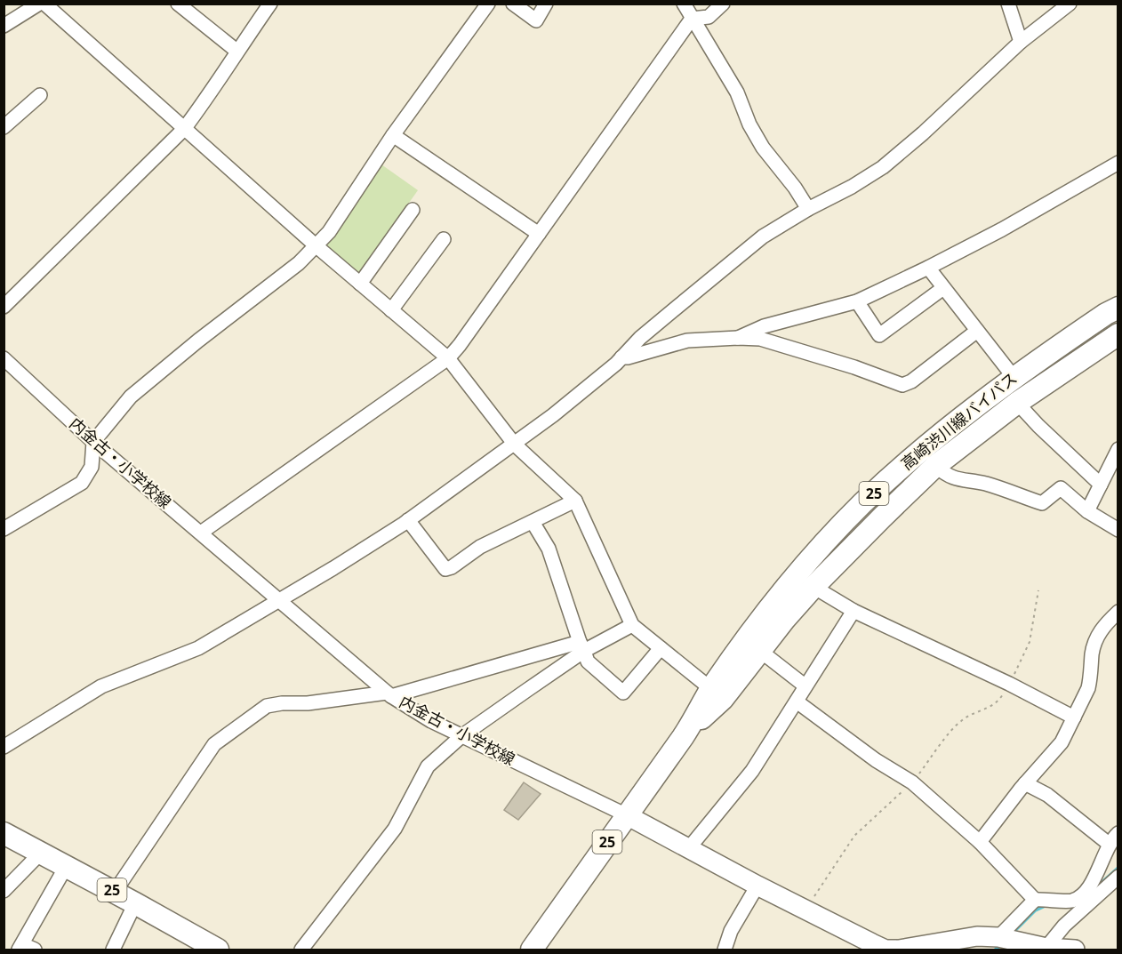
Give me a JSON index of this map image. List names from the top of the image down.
{
  "streets": {
    "main road": ["高崎渋川線バイパス", "25"],
    "street": ["内金古・小学校線"]
  },
  "crossings": [
    ["高崎渋川線バイパス", "内金古・小学校線"]
  ]
}
